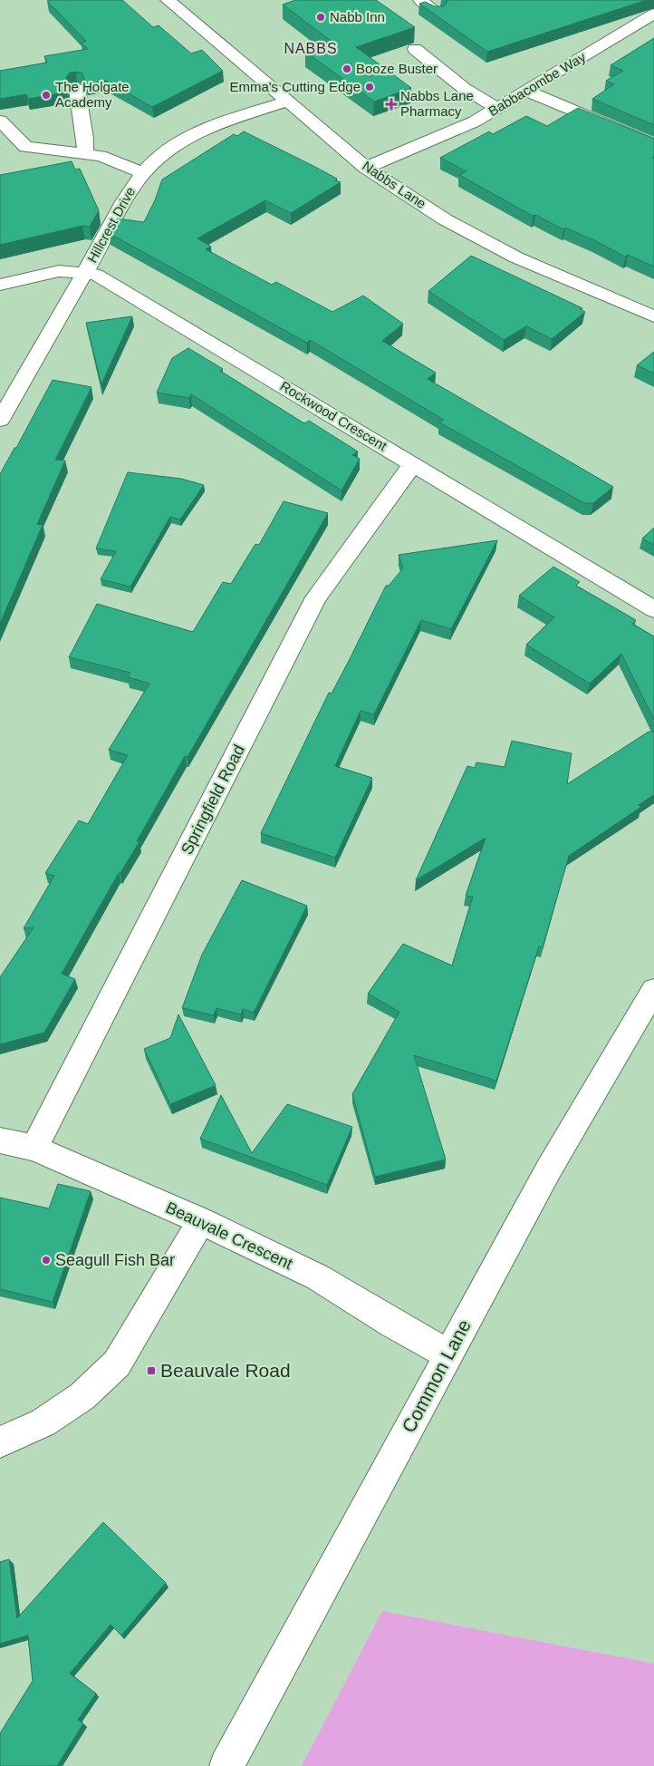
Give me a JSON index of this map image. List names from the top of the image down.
{
  "streets": {
    "street": [
      "Babbacombe Way",
      "Nabbs Lane",
      "Hillcrest Drive",
      "Rockwood Crescent",
      "Springfield Road",
      "Beauvale Crescent",
      "Common Lane"
    ]
  },
  "crossings": [
    ["Babbacombe Way", "Nabbs Lane"],
    ["Nabbs Lane", "Hillcrest Drive"],
    ["Hillcrest Drive", "Rockwood Crescent"],
    ["Rockwood Crescent", "Springfield Road"],
    ["Springfield Road", "Beauvale Crescent"],
    ["Beauvale Crescent", "Common Lane"]
  ],
  "districts": ["NABBS"],
  "places": {
    "other": [
      "Nabb Inn",
      "Booze Buster",
      "Emma's Cutting Edge",
      "The Holgate Academy",
      "Seagull Fish Bar"
    ],
    "health": ["Nabbs Lane Pharmacy"],
    "transit": ["Beauvale Road"]
  }
}
